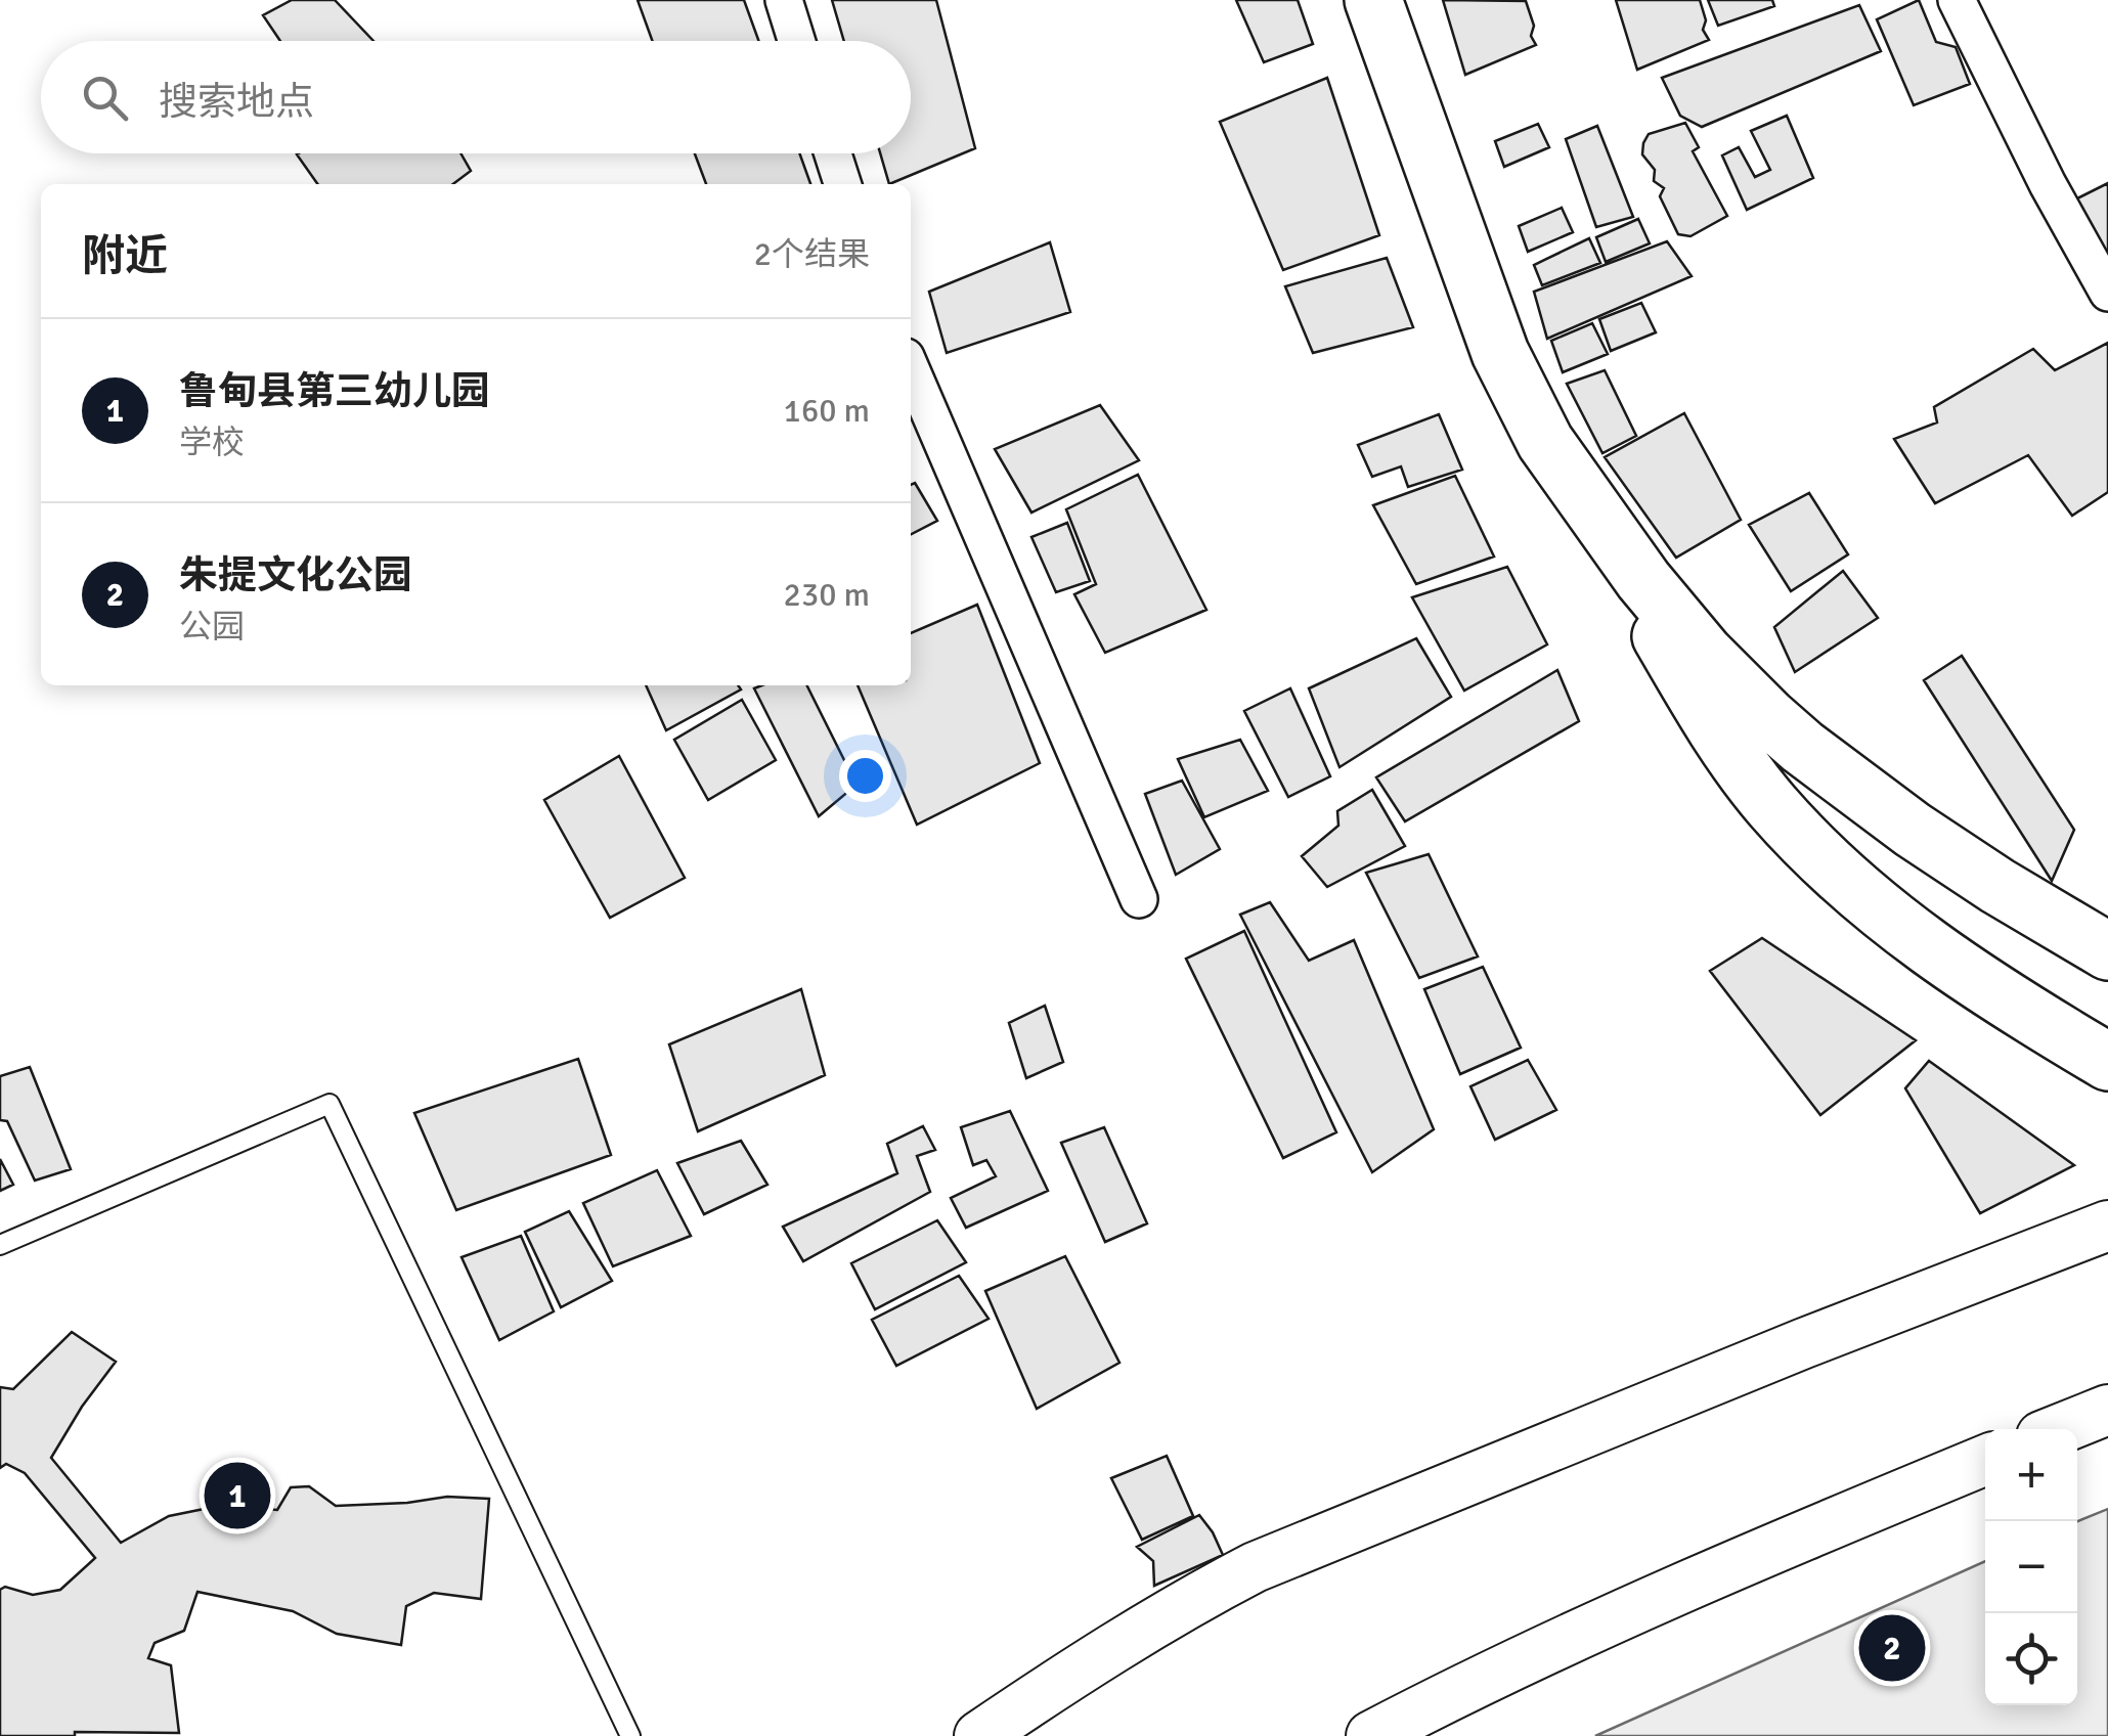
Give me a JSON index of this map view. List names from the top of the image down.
{
  "page": {
    "search": "搜索地点",
    "heading": ["附近", "2个结果"],
    "list": [
      {
        "mark": "1",
        "name": "鲁甸县第三幼儿园",
        "note": "学校",
        "value": "160 m"
      },
      {
        "mark": "2",
        "name": "朱提文化公园",
        "note": "公园",
        "value": "230 m"
      }
    ],
    "map_buttons": ["+", "−"],
    "pins": ["1", "2"]
  }
}
